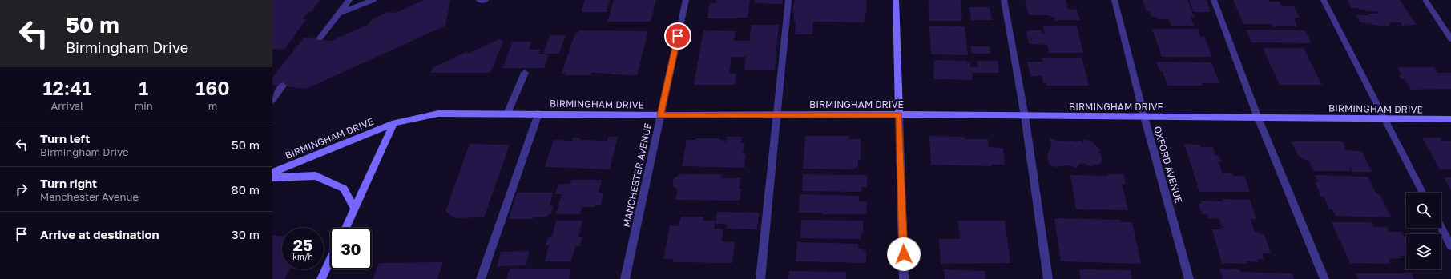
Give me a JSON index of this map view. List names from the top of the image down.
{
  "streets": {
    "main road": ["BIRMINGHAM DRIVE"],
    "street": ["OXFORD AVENUE", "MANCHESTER AVENUE"]
  },
  "crossings": [
    ["BIRMINGHAM DRIVE", "OXFORD AVENUE"],
    ["BIRMINGHAM DRIVE", "MANCHESTER AVENUE"]
  ],
  "page": {
    "turn": ["50 m", "Birmingham Drive"],
    "eta": [
      "12:41",
      "Arrival",
      "1",
      "min",
      "160",
      "m"
    ],
    "list": [
      {
        "name": "Turn left",
        "note": "Birmingham Drive",
        "value": "50 m"
      },
      {
        "name": "Turn right",
        "note": "Manchester Avenue",
        "value": "80 m"
      },
      {
        "name": "Arrive at destination",
        "value": "30 m"
      }
    ],
    "speed": "25 km/h",
    "limit": "30"
  }
}
